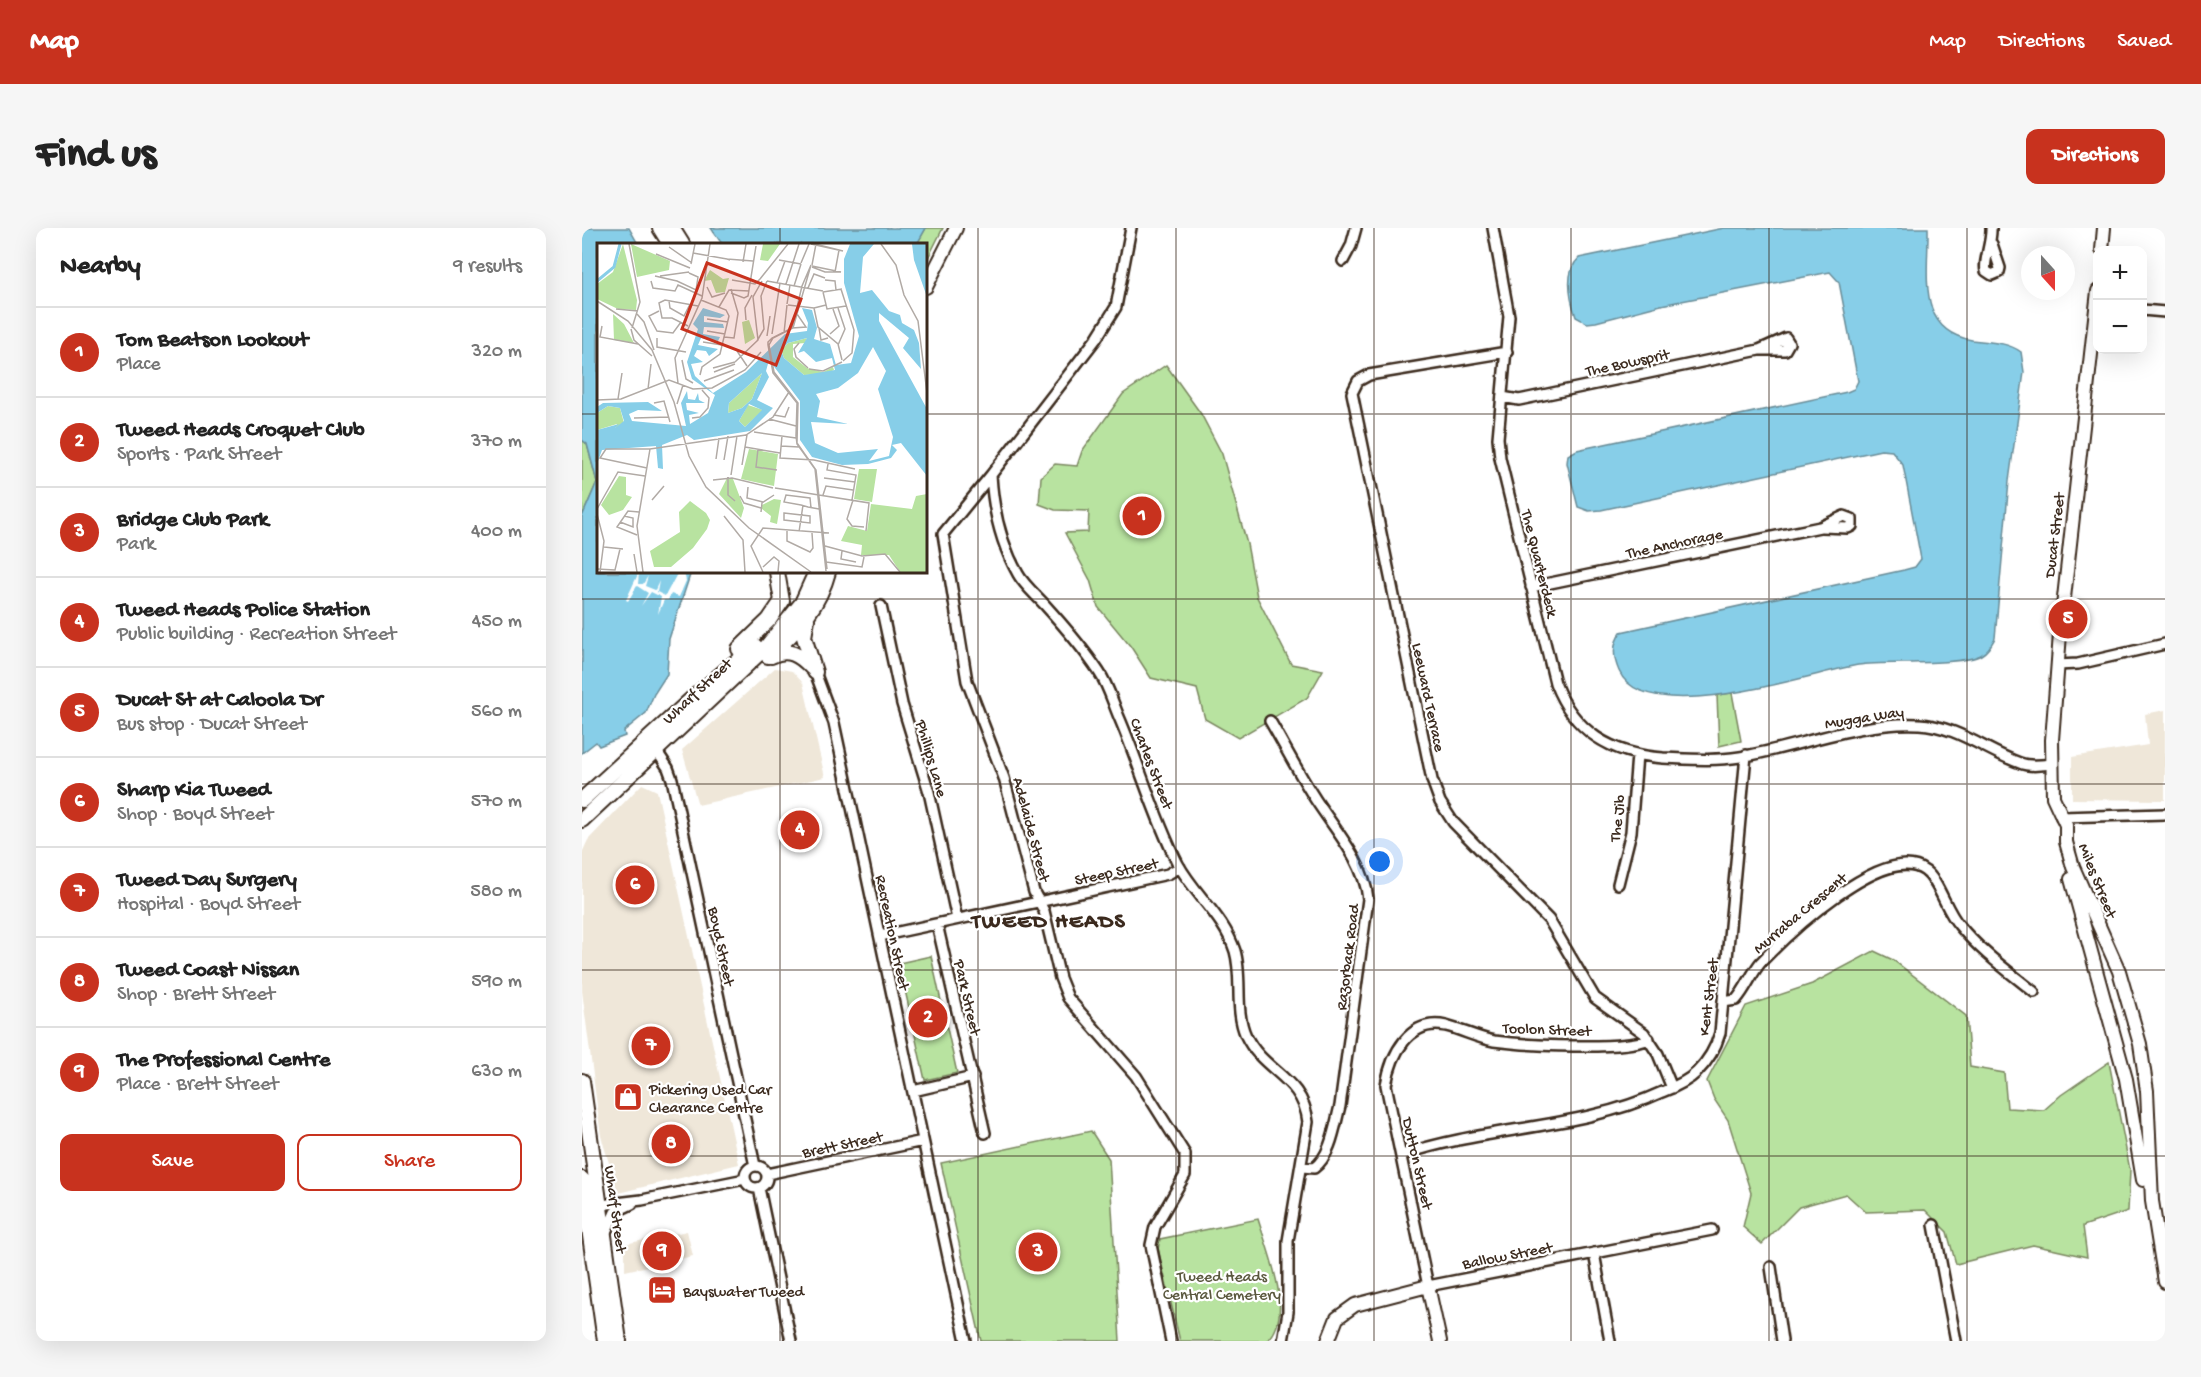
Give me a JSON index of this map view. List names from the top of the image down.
{
  "streets": {
    "main road": ["Wharf Street"],
    "street": [
      "The Bowsprit",
      "Ducat Street",
      "The Anchorage",
      "The Quarterdeck",
      "Leeward Terrace",
      "Mugga Way",
      "Phillips Lane",
      "Charles Street",
      "The Jib",
      "Adelaide Street",
      "Steep Street",
      "Miles Street",
      "Murraba Crescent",
      "Recreation Street",
      "Boyd Street",
      "Razorback Road",
      "Park Street",
      "Kent Street",
      "Toolon Street",
      "Brett Street",
      "Dutton Street",
      "Ballow Street"
    ]
  },
  "crossings": [
    ["The Bowsprit", "The Quarterdeck"],
    ["Ducat Street", "Mugga Way"],
    ["Ducat Street", "Miles Street"],
    ["The Anchorage", "The Quarterdeck"],
    ["The Quarterdeck", "Leeward Terrace"],
    ["The Quarterdeck", "Mugga Way"],
    ["The Quarterdeck", "The Jib"],
    ["The Quarterdeck", "Kent Street"],
    ["Wharf Street", "Boyd Street"],
    ["Leeward Terrace", "Kent Street"],
    ["Leeward Terrace", "Toolon Street"],
    ["Mugga Way", "Kent Street"],
    ["Phillips Lane", "Steep Street"],
    ["Charles Street", "Adelaide Street"],
    ["Charles Street", "Steep Street"],
    ["Charles Street", "Razorback Road"],
    ["Adelaide Street", "Steep Street"],
    ["Steep Street", "Recreation Street"],
    ["Steep Street", "Park Street"],
    ["Murraba Crescent", "Kent Street"],
    ["Recreation Street", "Brett Street"],
    ["Boyd Street", "Brett Street"],
    ["Kent Street", "Dutton Street"],
    ["Toolon Street", "Dutton Street"],
    ["Dutton Street", "Ballow Street"]
  ],
  "districts": ["TWEED HEADS"],
  "parks": ["Tweed Heads Central Cemetery"],
  "places": {
    "shop": ["Pickering Used Car Clearance Centre"],
    "hotel": ["Bayswater Tweed"]
  },
  "north": "bottom",
  "page": {
    "header": "Map",
    "nav": ["Map", "Directions", "Saved"],
    "buttons": [
      "Directions",
      ["Save", "Share"]
    ],
    "title": "Find us",
    "heading": ["Nearby", "9 results"],
    "map_buttons": ["+", "−"],
    "list": [
      {
        "mark": "1",
        "name": "Tom Beatson Lookout",
        "note": "Place",
        "value": "320 m"
      },
      {
        "mark": "2",
        "name": "Tweed Heads Croquet Club",
        "note": "Sports · Park Street",
        "value": "370 m"
      },
      {
        "mark": "3",
        "name": "Bridge Club Park",
        "note": "Park",
        "value": "400 m"
      },
      {
        "mark": "4",
        "name": "Tweed Heads Police Station",
        "note": "Public building · Recreation Street",
        "value": "450 m"
      },
      {
        "mark": "5",
        "name": "Ducat St at Caloola Dr",
        "note": "Bus stop · Ducat Street",
        "value": "560 m"
      },
      {
        "mark": "6",
        "name": "Sharp Kia Tweed",
        "note": "Shop · Boyd Street",
        "value": "570 m"
      },
      {
        "mark": "7",
        "name": "Tweed Day Surgery",
        "note": "Hospital · Boyd Street",
        "value": "580 m"
      },
      {
        "mark": "8",
        "name": "Tweed Coast Nissan",
        "note": "Shop · Brett Street",
        "value": "590 m"
      },
      {
        "mark": "9",
        "name": "The Professional Centre",
        "note": "Place · Brett Street",
        "value": "630 m"
      }
    ],
    "pins": [
      "1",
      "5",
      "4",
      "6",
      "2",
      "7",
      "8",
      "9",
      "3"
    ]
  }
}
